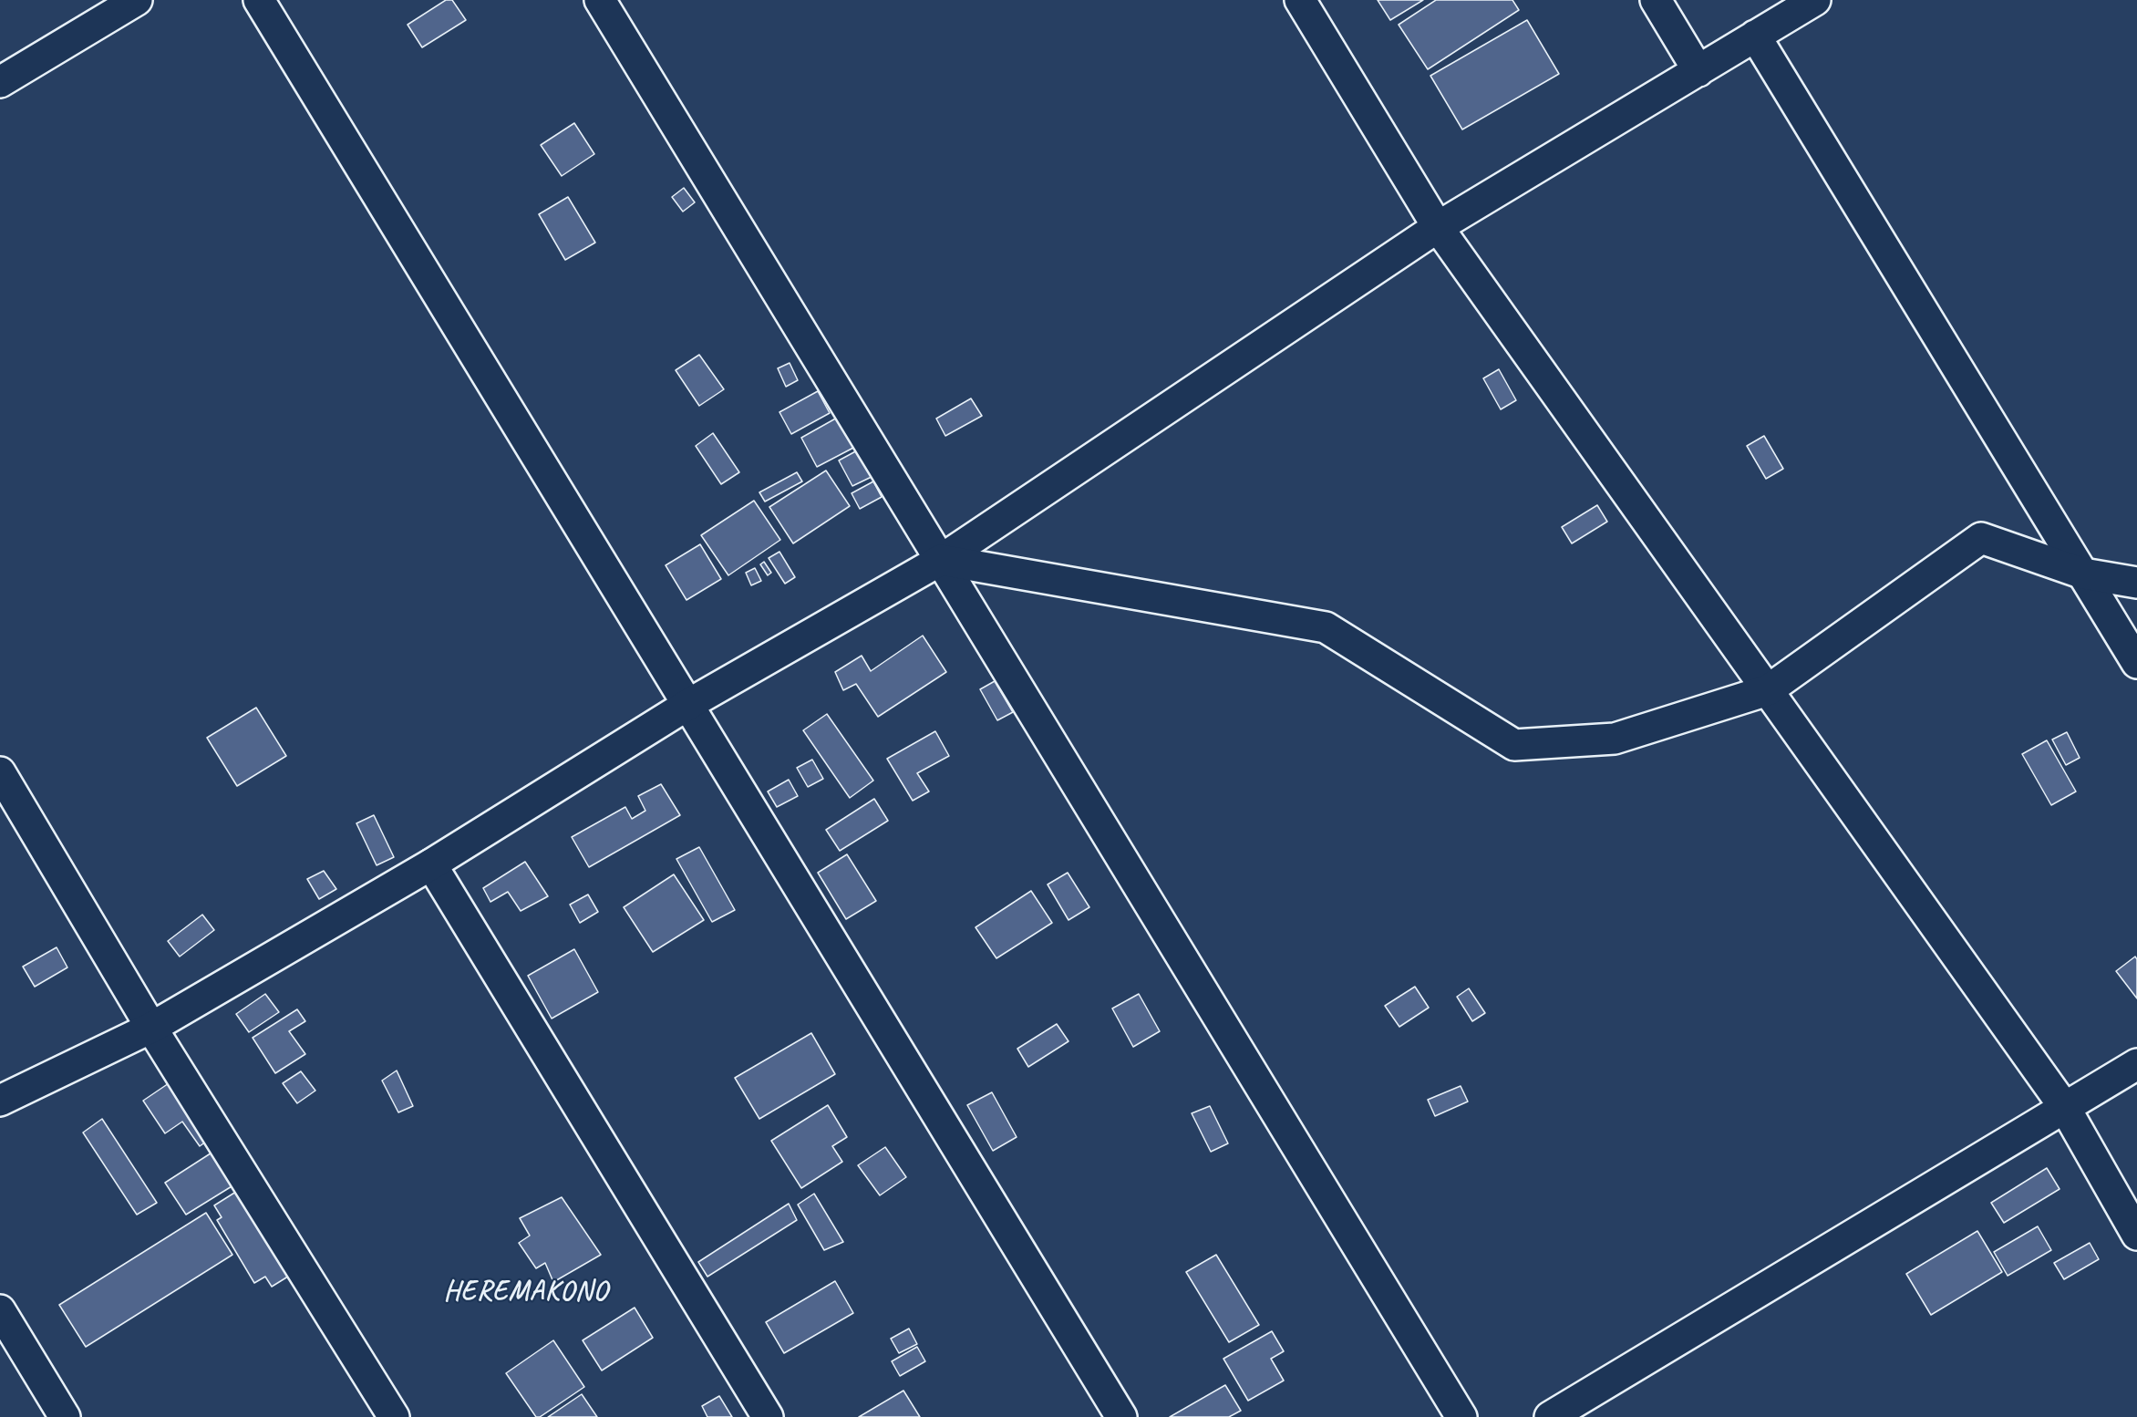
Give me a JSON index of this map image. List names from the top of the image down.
{
  "districts": ["HEREMAKONO"]
}
